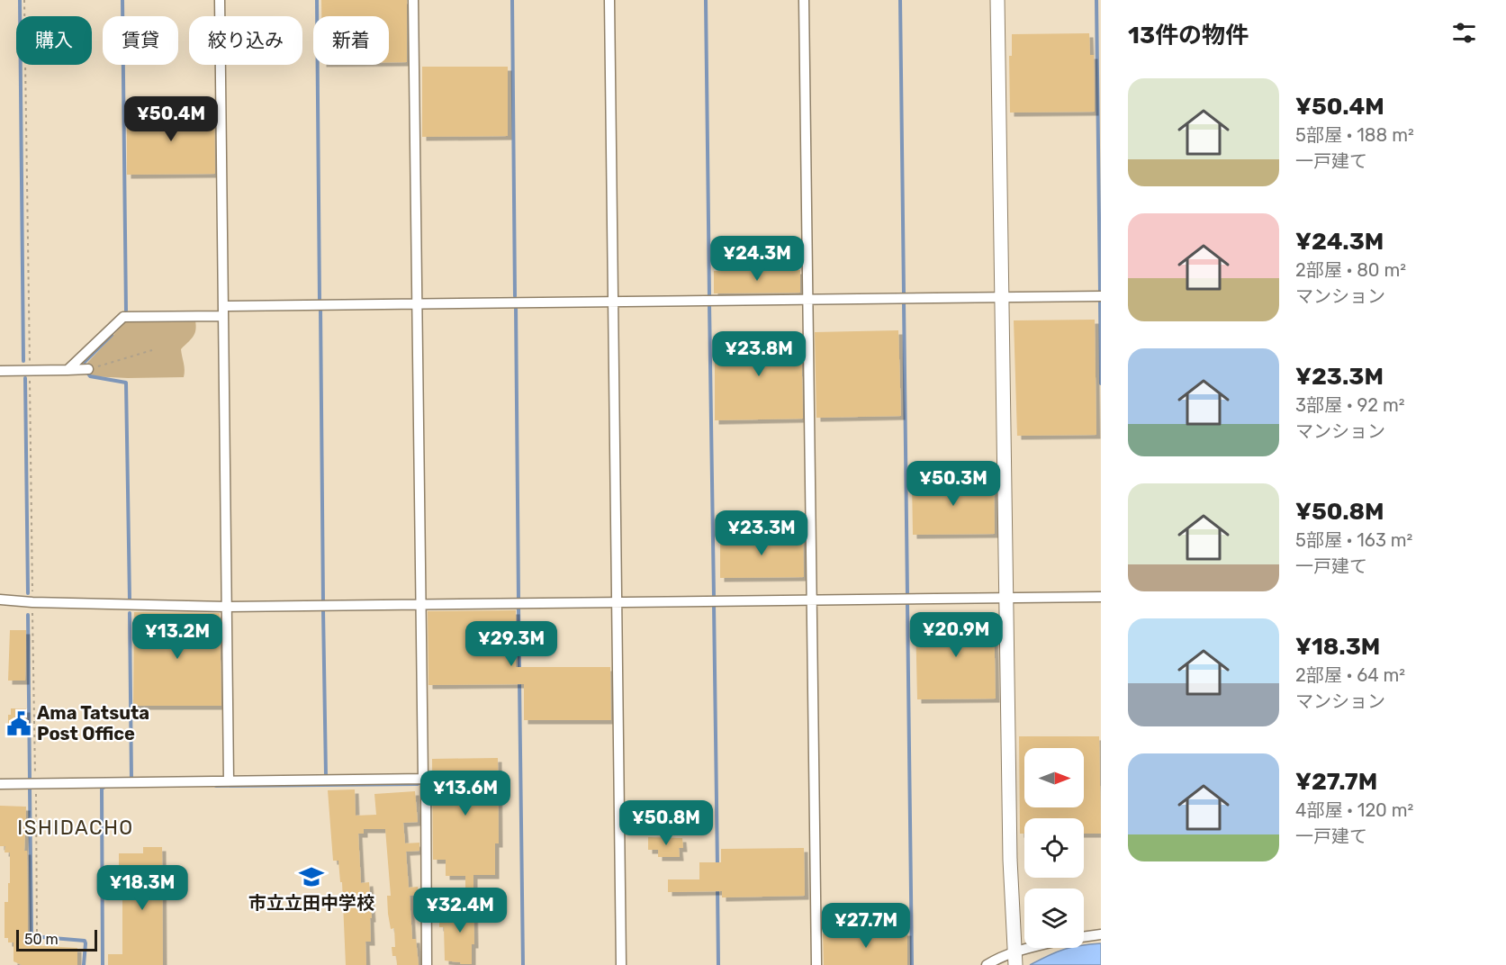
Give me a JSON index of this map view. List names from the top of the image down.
{
  "districts": ["ISHIDACHO"],
  "places": {
    "public building": ["Ama Tatsuta Post Office"],
    "school or university": ["市立立田中学校"]
  },
  "scale_bar": "50 m",
  "north": "right",
  "page": {
    "heading": "13件の物件",
    "chip": [
      "購入",
      "賃貸",
      "絞り込み",
      "新着"
    ],
    "list": [
      {
        "name": "¥50.4M",
        "note": "5部屋 · 188 m² · 一戸建て"
      },
      {
        "name": "¥24.3M",
        "note": "2部屋 · 80 m² · マンション"
      },
      {
        "name": "¥23.3M",
        "note": "3部屋 · 92 m² · マンション"
      },
      {
        "name": "¥50.8M",
        "note": "5部屋 · 163 m² · 一戸建て"
      },
      {
        "name": "¥18.3M",
        "note": "2部屋 · 64 m² · マンション"
      },
      {
        "name": "¥27.7M",
        "note": "4部屋 · 120 m² · 一戸建て"
      }
    ],
    "price": [
      "¥50.4M",
      "¥24.3M",
      "¥23.8M",
      "¥50.3M",
      "¥23.3M",
      "¥20.9M",
      "¥13.2M",
      "¥29.3M",
      "¥13.6M",
      "¥50.8M",
      "¥18.3M",
      "¥32.4M",
      "¥27.7M"
    ],
    "scale": "50 m"
  }
}
